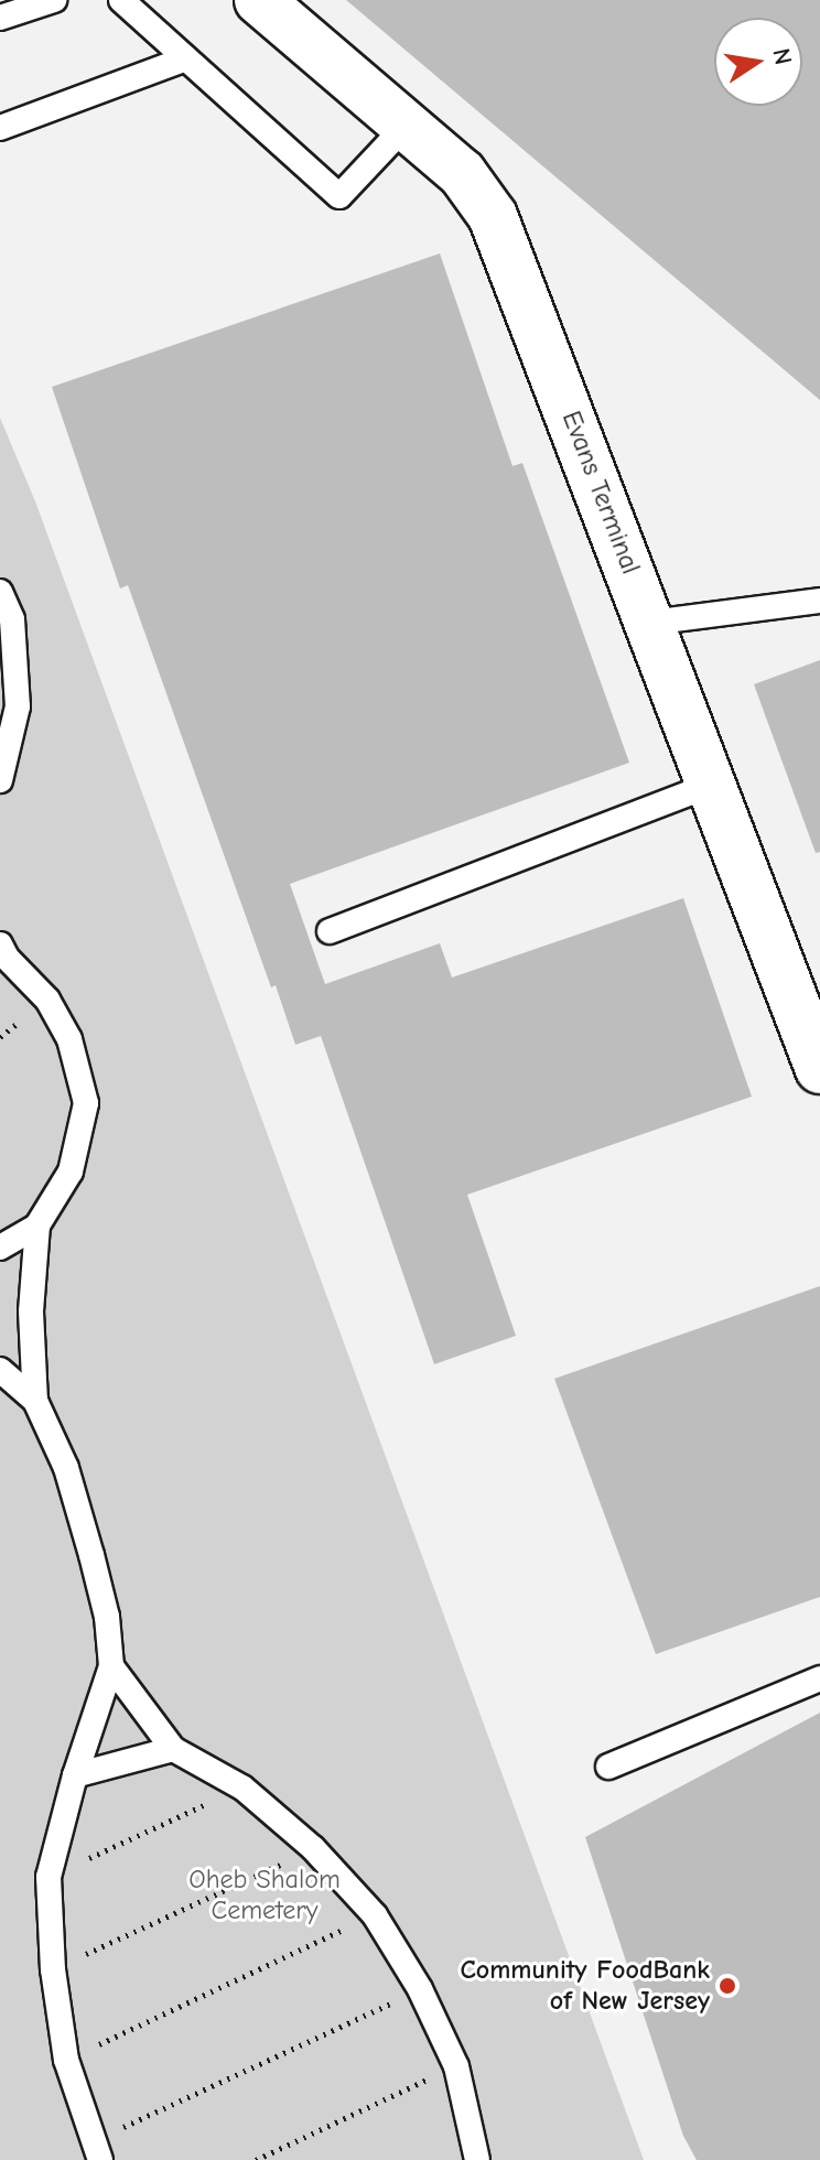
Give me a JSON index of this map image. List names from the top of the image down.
{
  "streets": {
    "street": ["Evans Terminal"]
  },
  "parks": ["Oheb Shalom Cemetery"],
  "places": ["Community FoodBank of New Jersey"],
  "north": "right"
}
